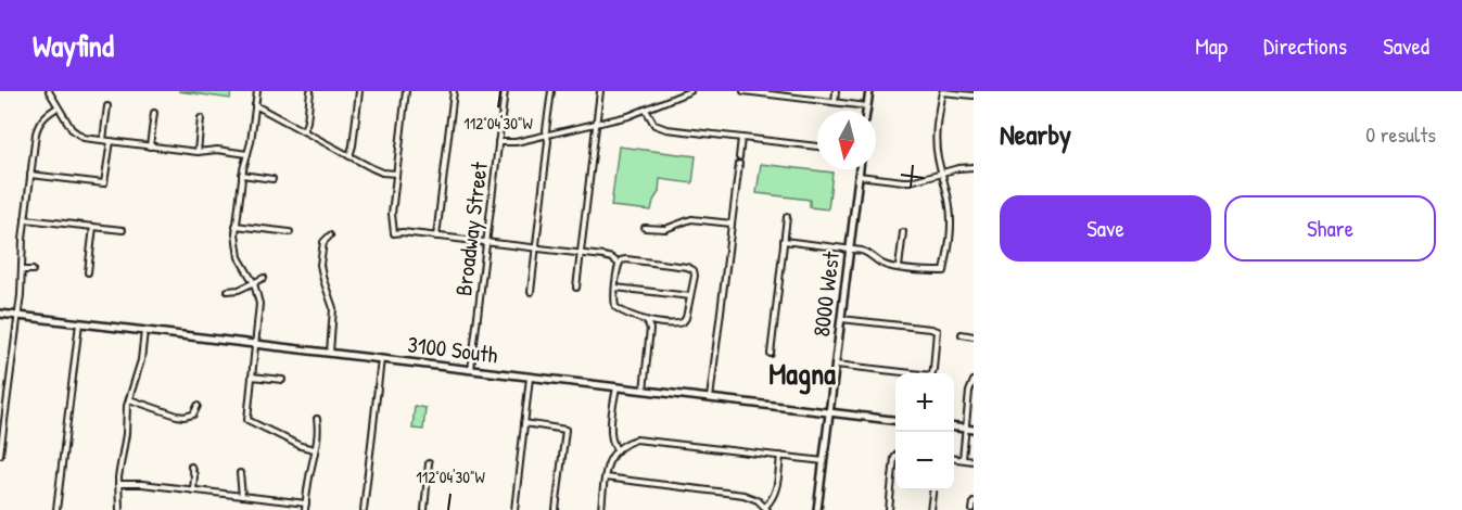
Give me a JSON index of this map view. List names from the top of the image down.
{
  "streets": {
    "street": ["Broadway Street", "8000 West", "3100 South"]
  },
  "crossings": [
    ["Broadway Street", "3100 South"],
    ["8000 West", "3100 South"]
  ],
  "districts": ["Magna"],
  "north": "bottom",
  "page": {
    "header": "Wayfind",
    "nav": ["Map", "Directions", "Saved"],
    "heading": ["Nearby", "0 results"],
    "buttons": ["Save", "Share"],
    "map_buttons": ["+", "−"]
  },
  "coordinates": ["112°04'30\"W"]
}
